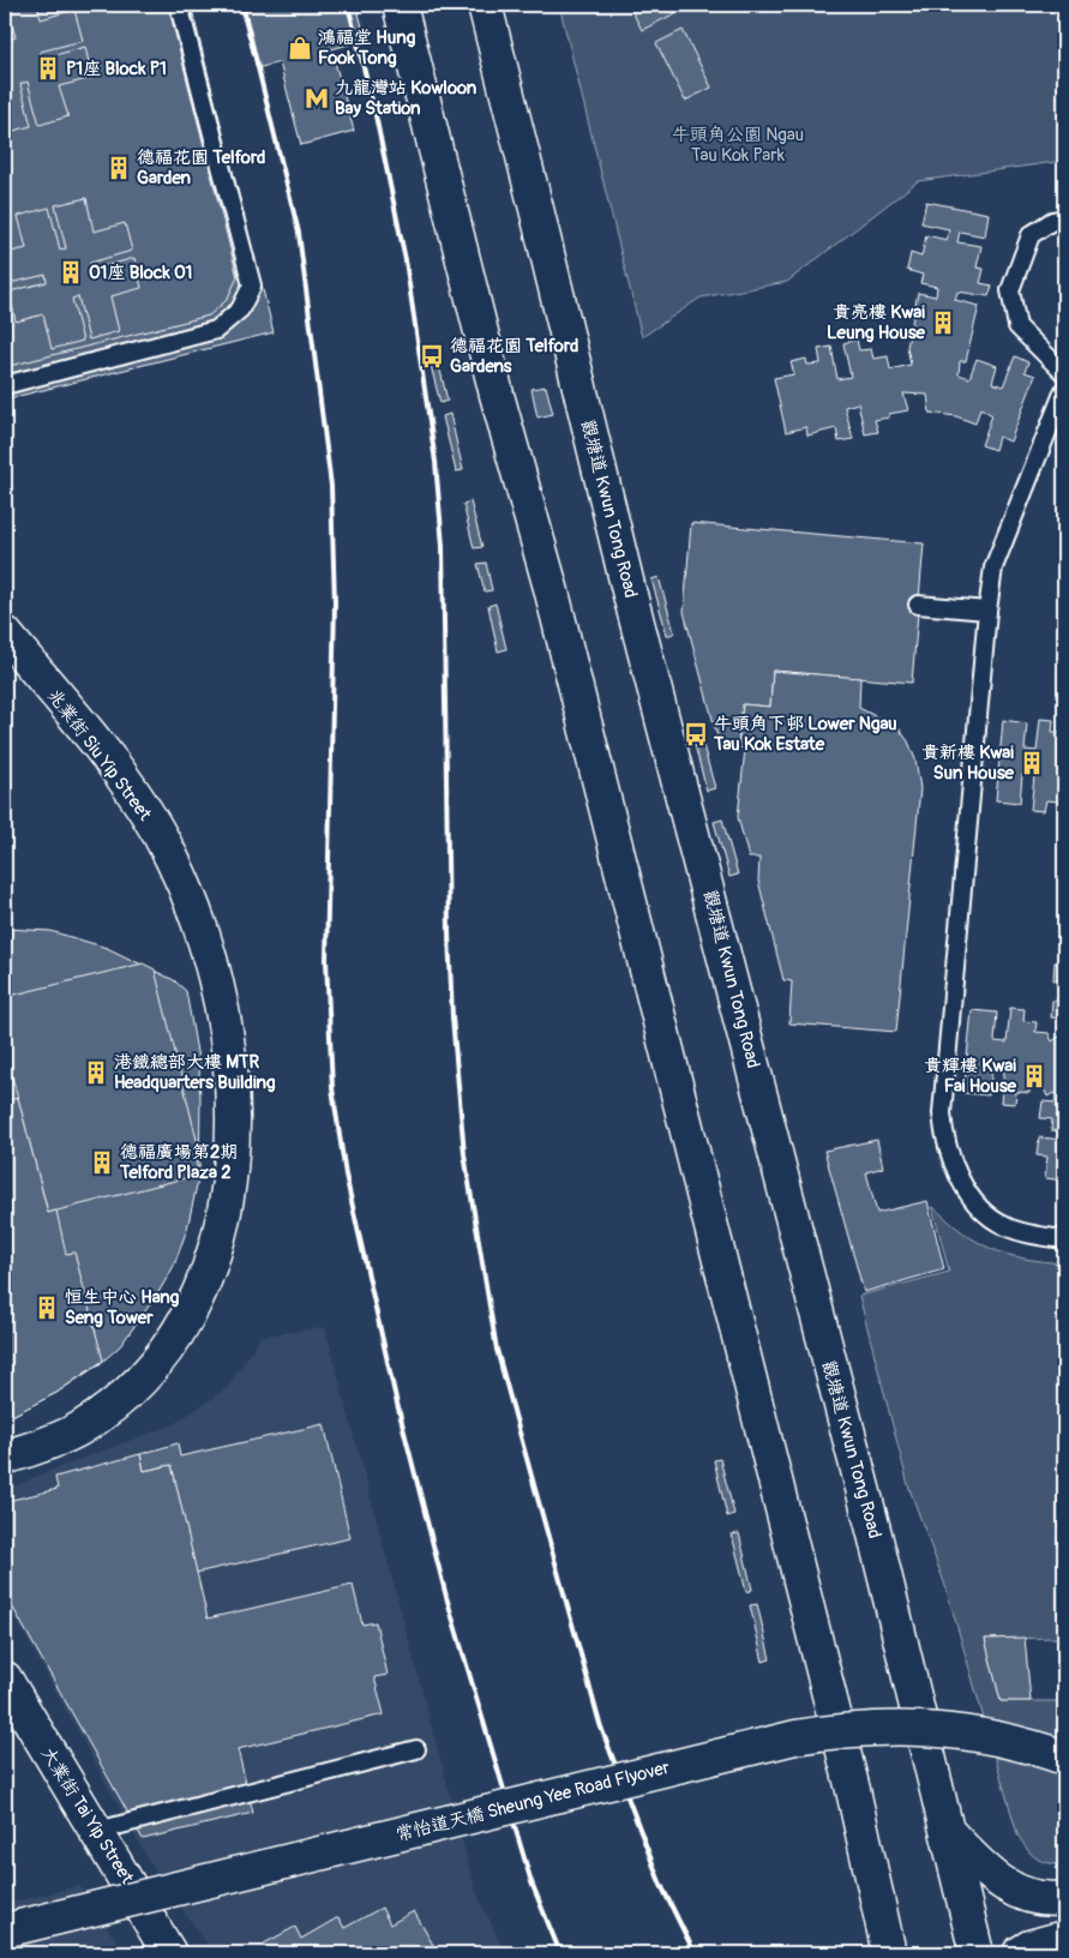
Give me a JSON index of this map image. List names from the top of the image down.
{
  "streets": {
    "main road": [
      "觀塘道 Kwun Tong Road",
      "兆業街 Siu Yip Street",
      "常怡道天橋 Sheung Yee Road Flyover",
      "大業街 Tai Yip Street"
    ]
  },
  "parks": ["牛頭角公園 Ngau Tau Kok Park"],
  "places": {
    "shop": ["鴻福堂 Hung Fook Tong"],
    "building": [
      "P1座 Block P1",
      "德福花園 Telford Garden",
      "O1座 Block O1",
      "貴亮樓 Kwai Leung House",
      "貴新樓 Kwai Sun House",
      "港鐵總部大樓 MTR Headquarters Building",
      "貴輝樓 Kwai Fai House",
      "德福廣場第2期 Telford Plaza 2",
      "恒生中心 Hang Seng Tower"
    ],
    "metro station": ["九龍灣站 Kowloon Bay Station"],
    "bus stop": ["德福花園 Telford Gardens", "牛頭角下邨 Lower Ngau Tau Kok Estate"]
  }
}
